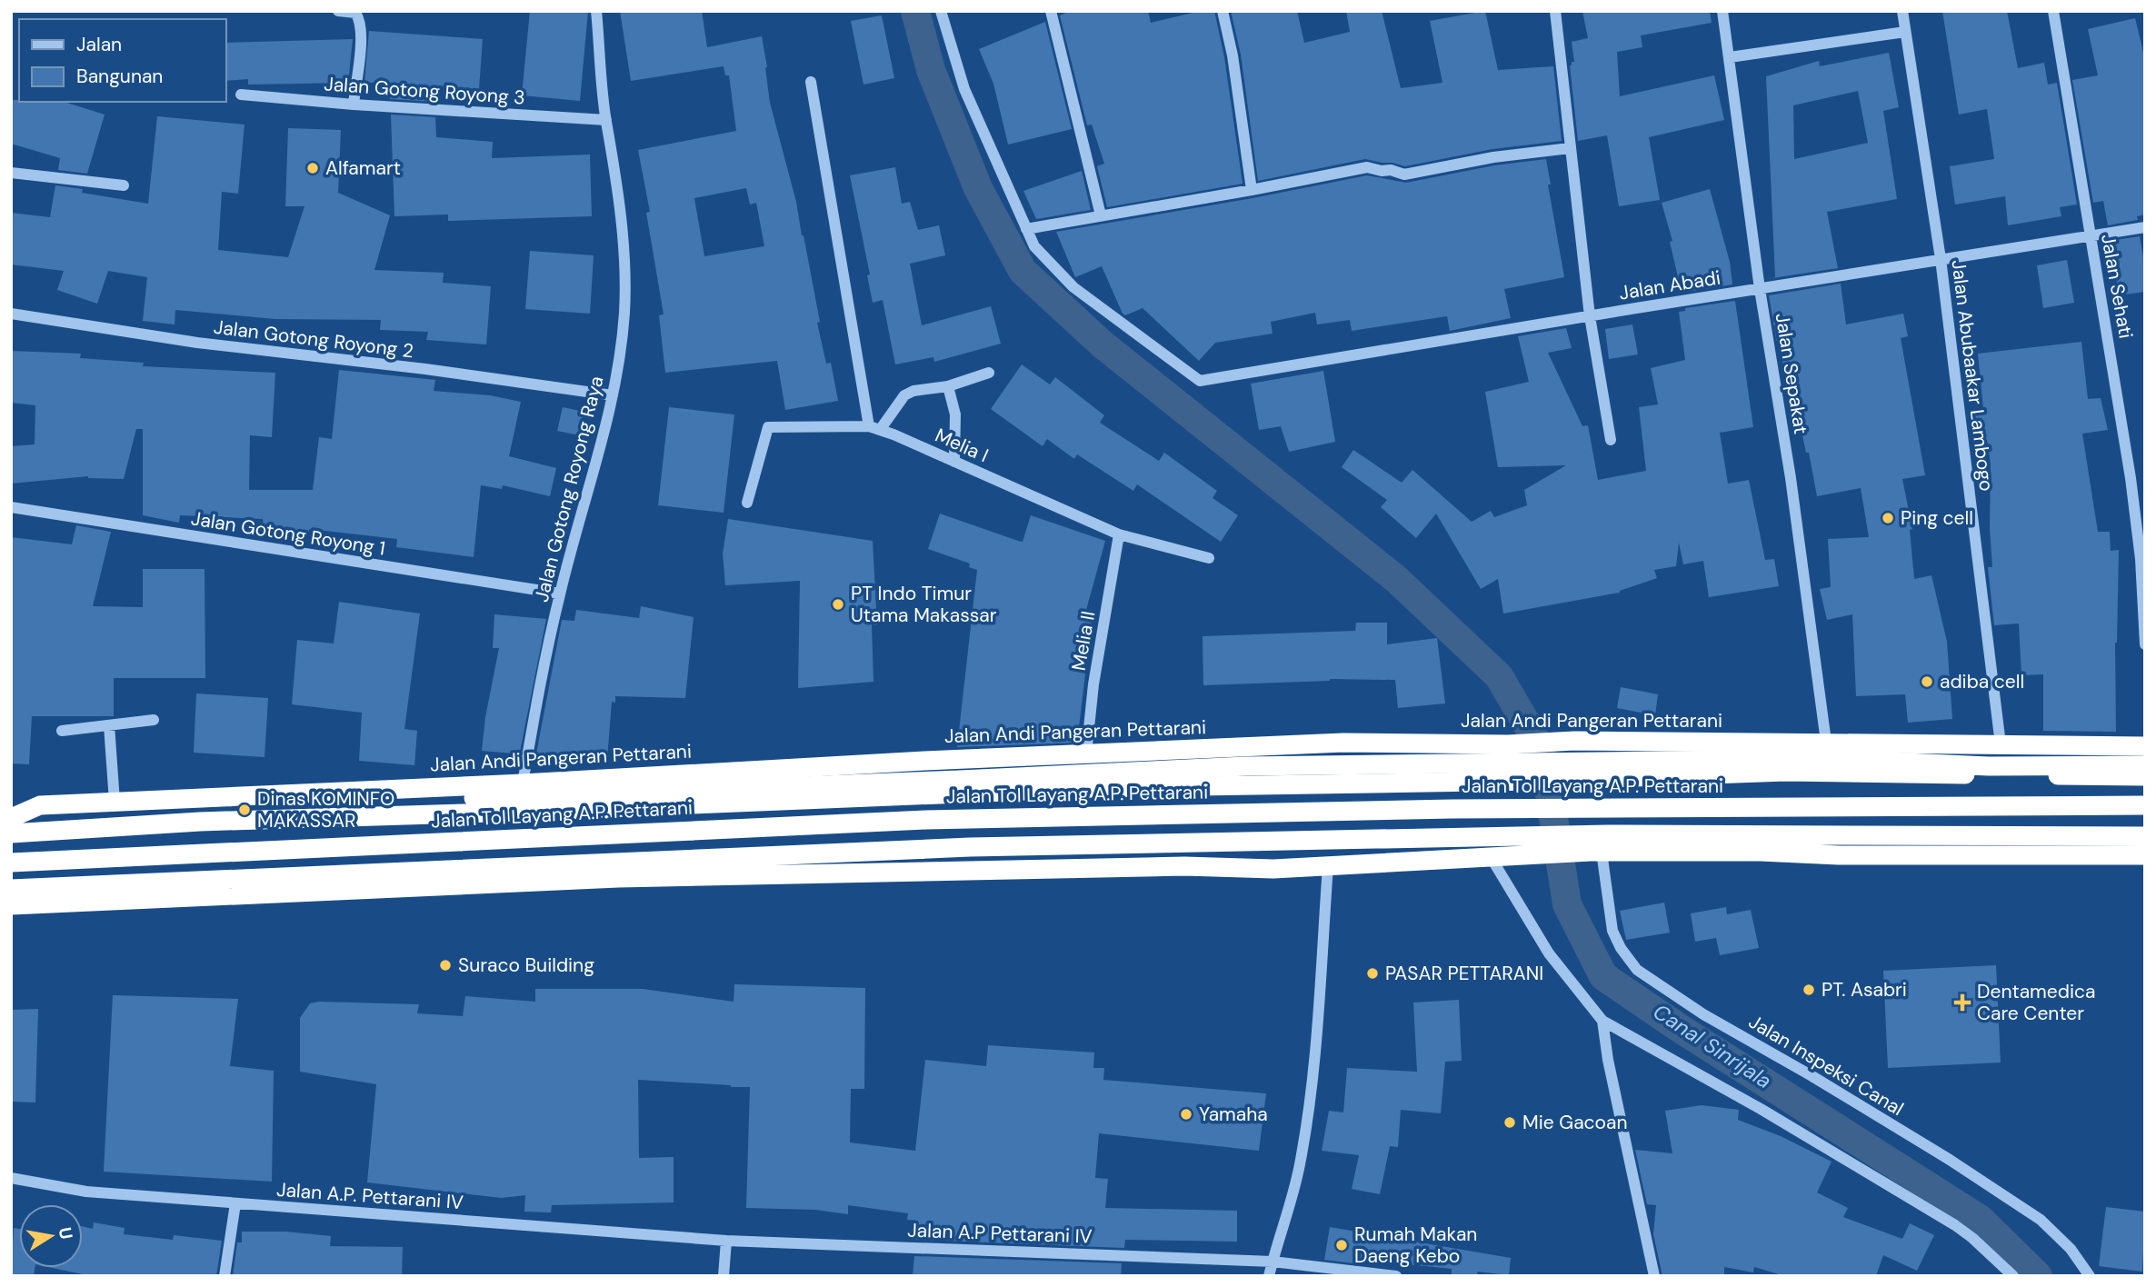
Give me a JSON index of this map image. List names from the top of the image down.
{
  "streets": {
    "highway": ["Jalan Andi Pangeran Pettarani", "Jalan Tol Layang A.P. Pettarani"],
    "street": [
      "Jalan Gotong Royong 3",
      "Jalan Abadi",
      "Jalan Sehati",
      "Jalan Gotong Royong 2",
      "Jalan Sepakat",
      "Jalan Abubaakar Lambogo",
      "Melia I",
      "Jalan Gotong Royong Raya",
      "Jalan Gotong Royong 1",
      "Melia II",
      "Jalan Inspeksi Canal",
      "Jalan A.P. Pettarani IV",
      "Jalan A.P Pettarani IV"
    ]
  },
  "crossings": [
    ["Jalan Gotong Royong 3", "Jalan Gotong Royong Raya"],
    ["Jalan Abadi", "Jalan Sehati"],
    ["Jalan Abadi", "Jalan Sepakat"],
    ["Jalan Abadi", "Jalan Abubaakar Lambogo"],
    ["Jalan Gotong Royong 2", "Jalan Gotong Royong Raya"],
    ["Jalan Sepakat", "Jalan Andi Pangeran Pettarani"],
    ["Jalan Abubaakar Lambogo", "Jalan Andi Pangeran Pettarani"],
    ["Melia I", "Melia II"],
    ["Jalan Gotong Royong Raya", "Jalan Gotong Royong 1"],
    ["Jalan Gotong Royong Raya", "Jalan Andi Pangeran Pettarani"],
    ["Melia II", "Jalan Andi Pangeran Pettarani"],
    ["Jalan A.P. Pettarani IV", "Jalan A.P Pettarani IV"]
  ],
  "water": ["Canal Sinrijala"],
  "places": {
    "other": [
      "Alfamart",
      "Ping cell",
      "PT Indo Timur Utama Makassar",
      "adiba cell",
      "Dinas KOMINFO MAKASSAR",
      "Suraco Building",
      "PASAR PETTARANI",
      "PT. Asabri",
      "Yamaha",
      "Mie Gacoan",
      "Rumah Makan Daeng Kebo"
    ],
    "health": ["Dentamedica Care Center"]
  },
  "legend": ["Jalan", "Bangunan"],
  "north": "right"
}
